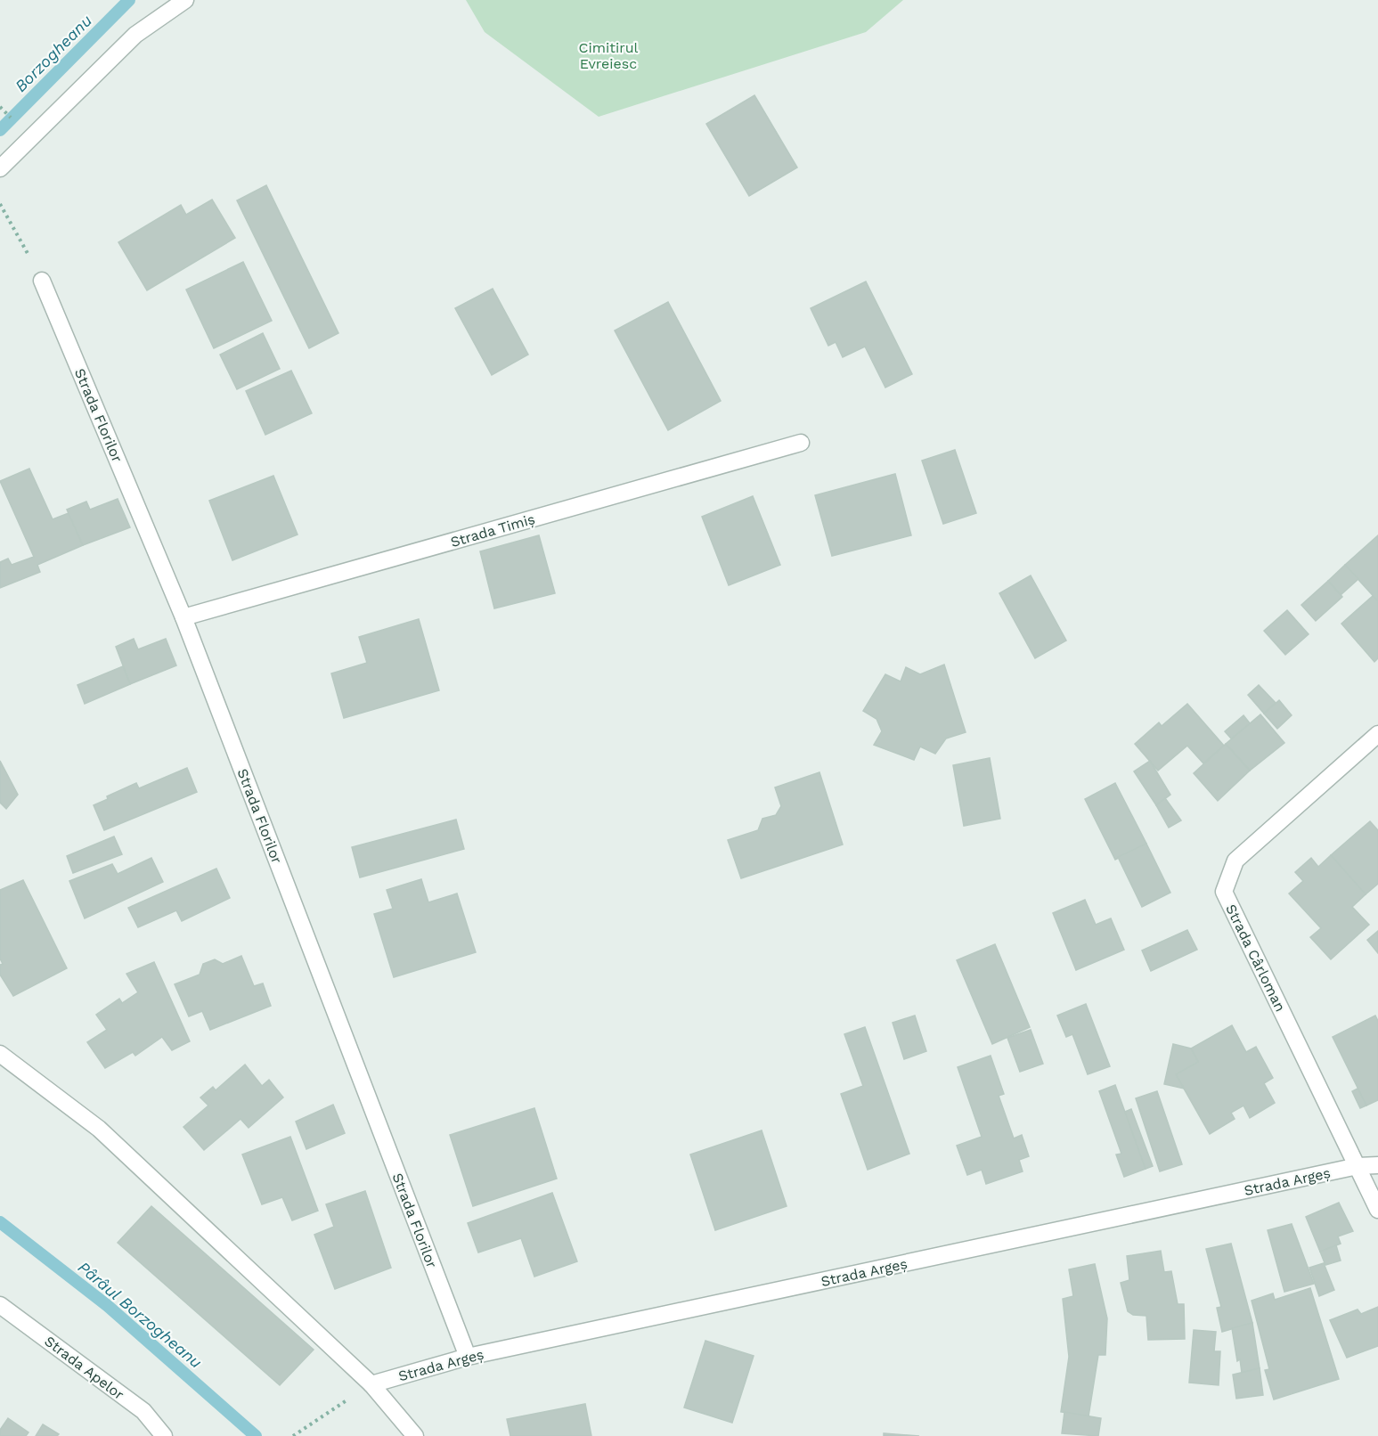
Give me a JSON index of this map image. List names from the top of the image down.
{
  "streets": {
    "street": [
      "Strada Florilor",
      "Strada Timiș",
      "Strada Cârloman",
      "Strada Argeș",
      "Strada Apelor"
    ]
  },
  "crossings": [
    ["Strada Florilor", "Strada Timiș"],
    ["Strada Florilor", "Strada Argeș"],
    ["Strada Cârloman", "Strada Argeș"]
  ],
  "water": ["Borzogheanu", "Pârâul Borzogheanu"],
  "parks": ["Cimitirul Evreiesc"]
}
